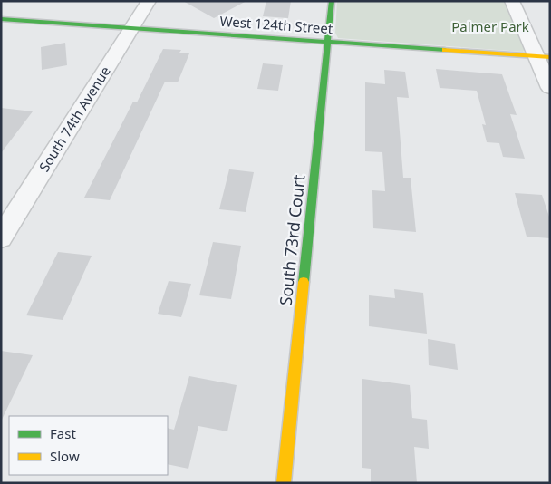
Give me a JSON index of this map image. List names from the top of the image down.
{
  "streets": {
    "street": ["West 124th Street", "South 74th Avenue", "South 73rd Court"]
  },
  "crossings": [
    ["West 124th Street", "South 74th Avenue"],
    ["West 124th Street", "South 73rd Court"]
  ],
  "parks": ["Palmer Park"],
  "legend": ["Fast", "Slow"]
}
